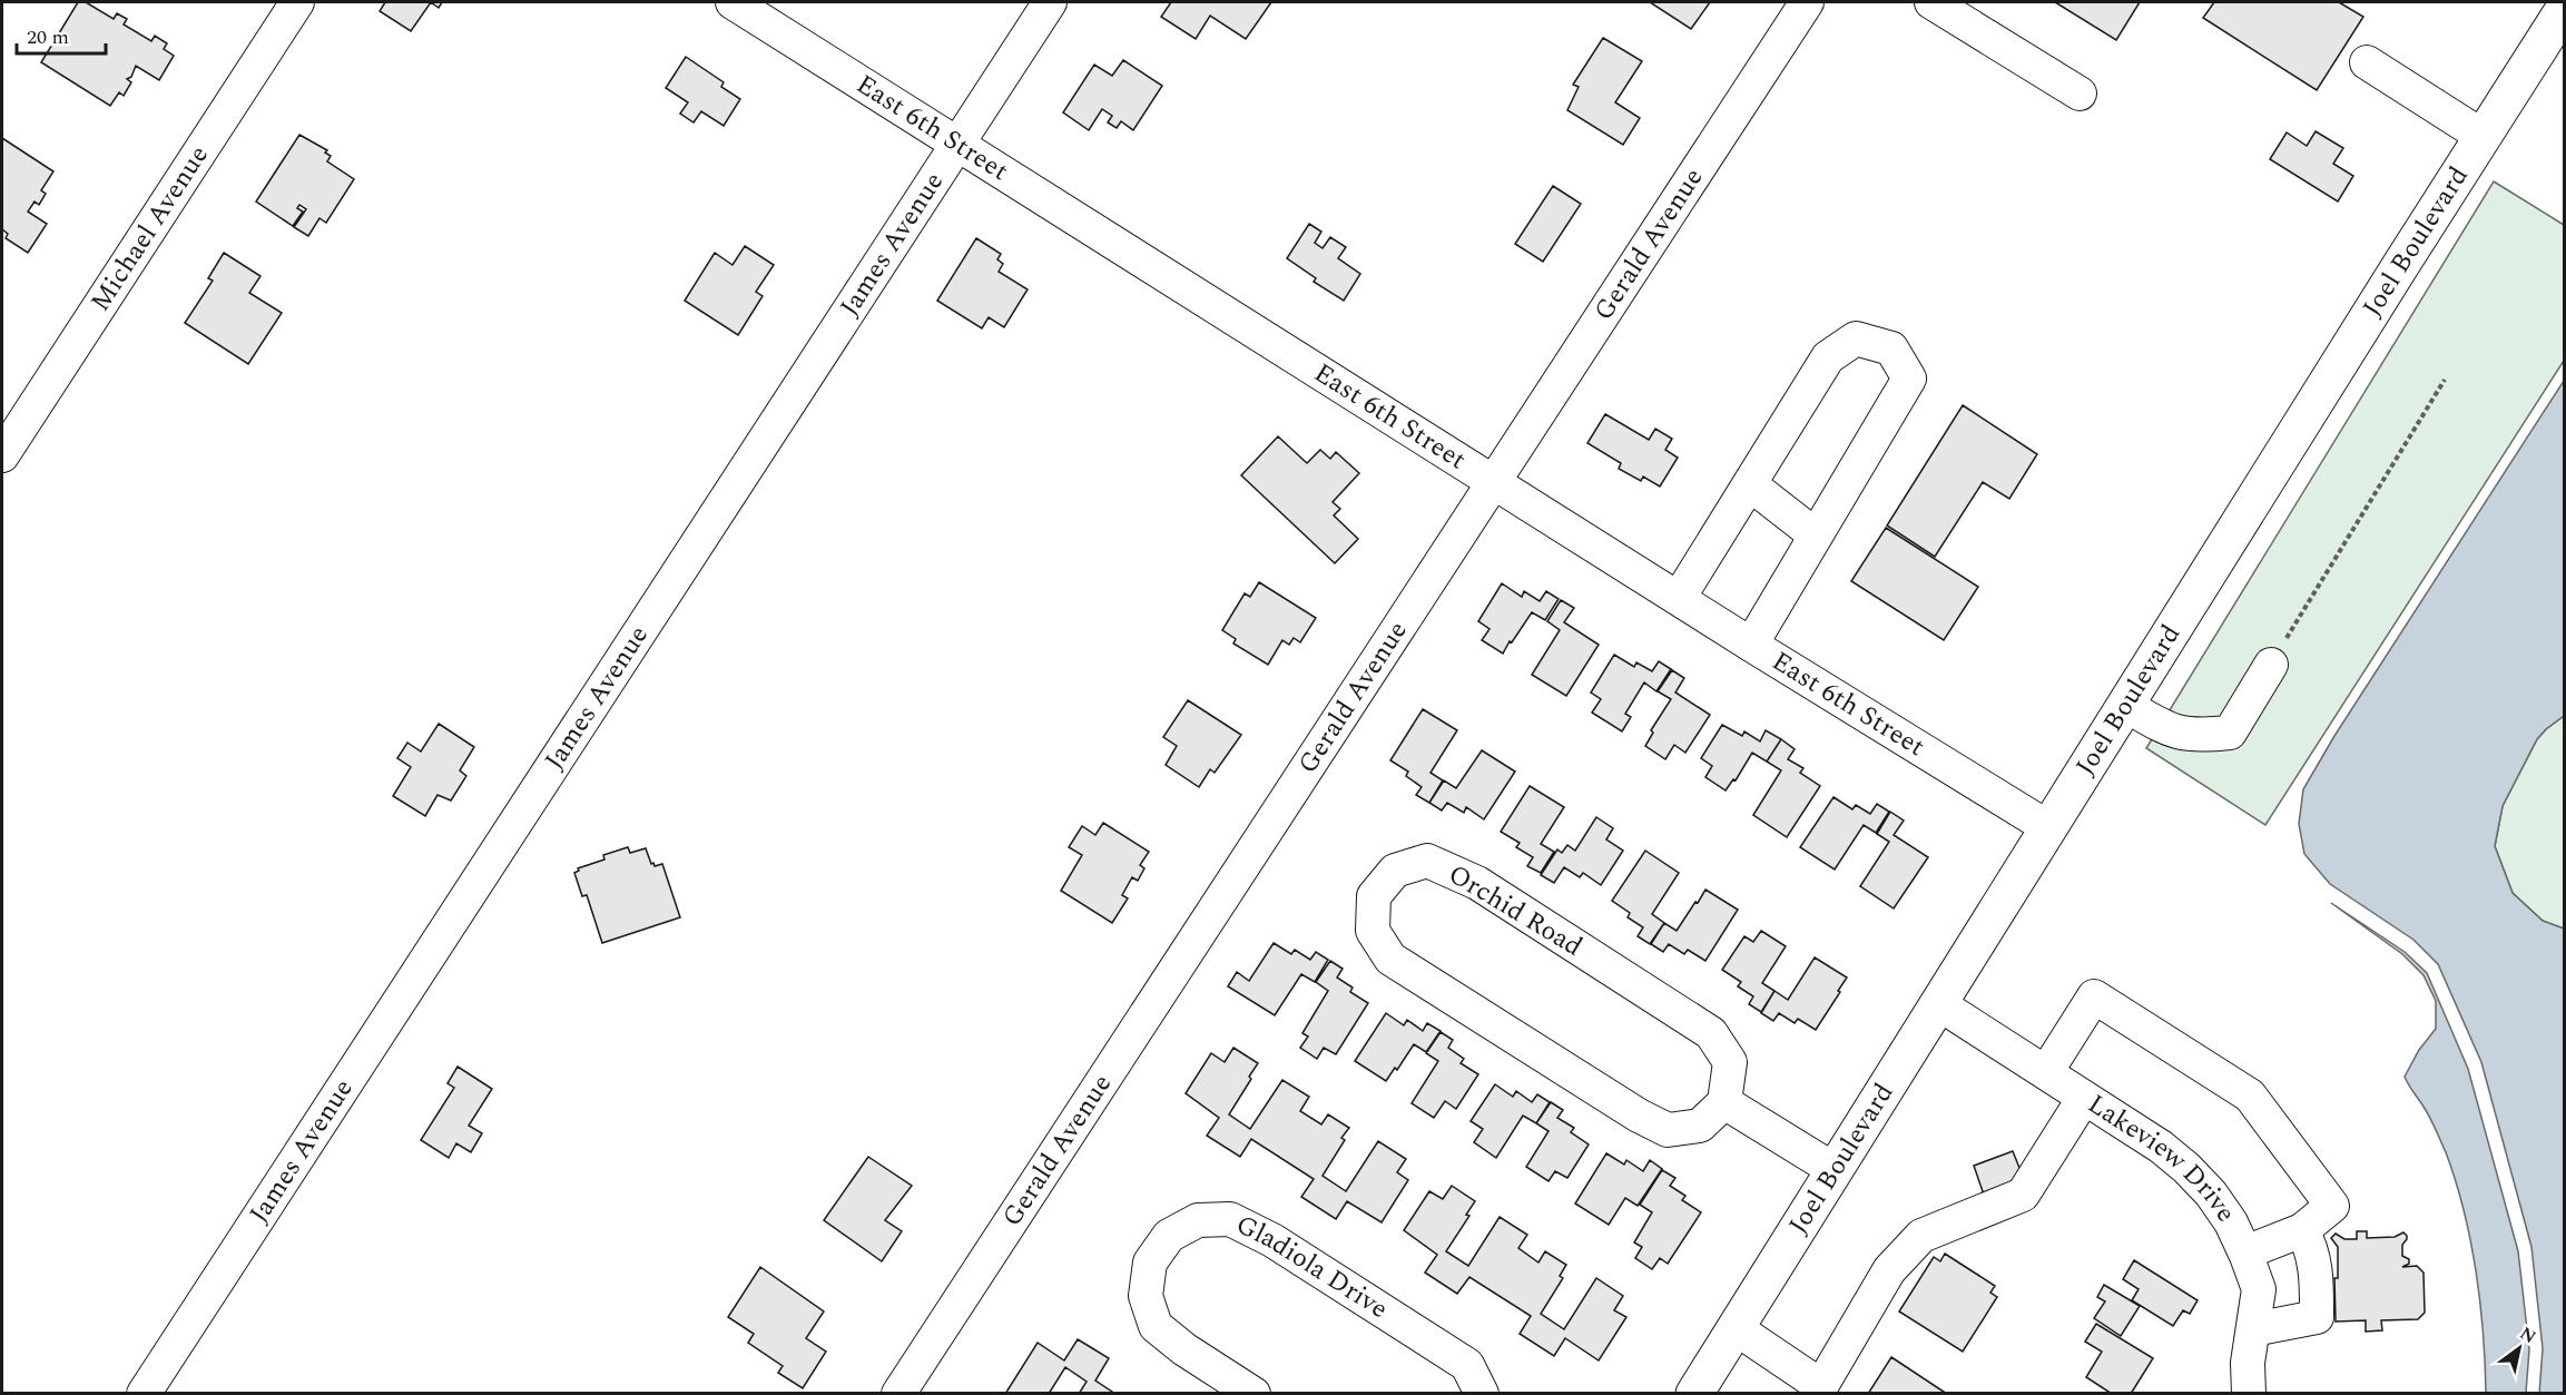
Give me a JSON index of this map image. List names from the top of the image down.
{
  "streets": {
    "main road": ["Joel Boulevard"],
    "street": [
      "East 6th Street",
      "Michael Avenue",
      "James Avenue",
      "Gerald Avenue",
      "Orchid Road",
      "Lakeview Drive",
      "Gladiola Drive"
    ]
  },
  "crossings": [
    ["East 6th Street", "Joel Boulevard"],
    ["East 6th Street", "James Avenue"],
    ["East 6th Street", "Gerald Avenue"],
    ["Joel Boulevard", "Lakeview Drive"]
  ],
  "scale_bar": "20 m",
  "north": "top right"
}
